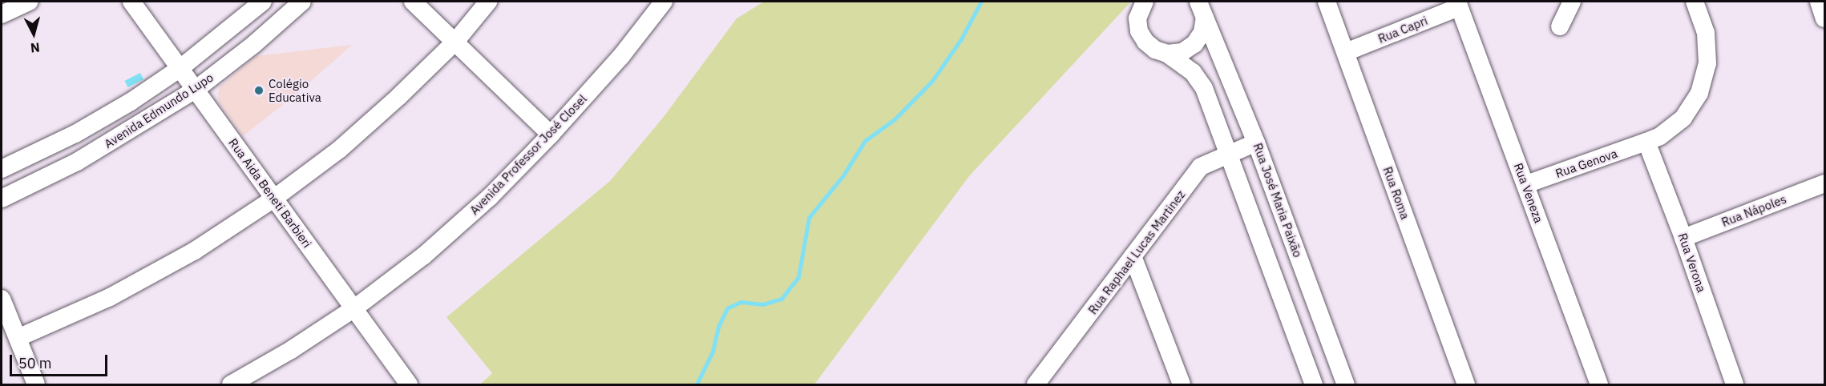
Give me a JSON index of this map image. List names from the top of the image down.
{
  "streets": {
    "street": [
      "Rua Capri",
      "Avenida Edmundo Lupo",
      "Avenida Professor José Closel",
      "Rua Genova",
      "Rua Aida Beneti Barbieri",
      "Rua Roma",
      "Rua Veneza",
      "Rua José Maria Paixão",
      "Rua Nápoles",
      "Rua Raphael Lucas Martinez",
      "Rua Verona"
    ]
  },
  "crossings": [
    ["Rua Capri", "Rua Roma"],
    ["Rua Capri", "Rua Veneza"],
    ["Avenida Edmundo Lupo", "Rua Aida Beneti Barbieri"],
    ["Avenida Professor José Closel", "Rua Aida Beneti Barbieri"],
    ["Rua Genova", "Rua Veneza"],
    ["Rua Genova", "Rua Verona"],
    ["Rua José Maria Paixão", "Rua Raphael Lucas Martinez"],
    ["Rua Nápoles", "Rua Verona"]
  ],
  "places": ["Colégio Educativa"],
  "scale_bar": "50 m",
  "north": "bottom"
}
